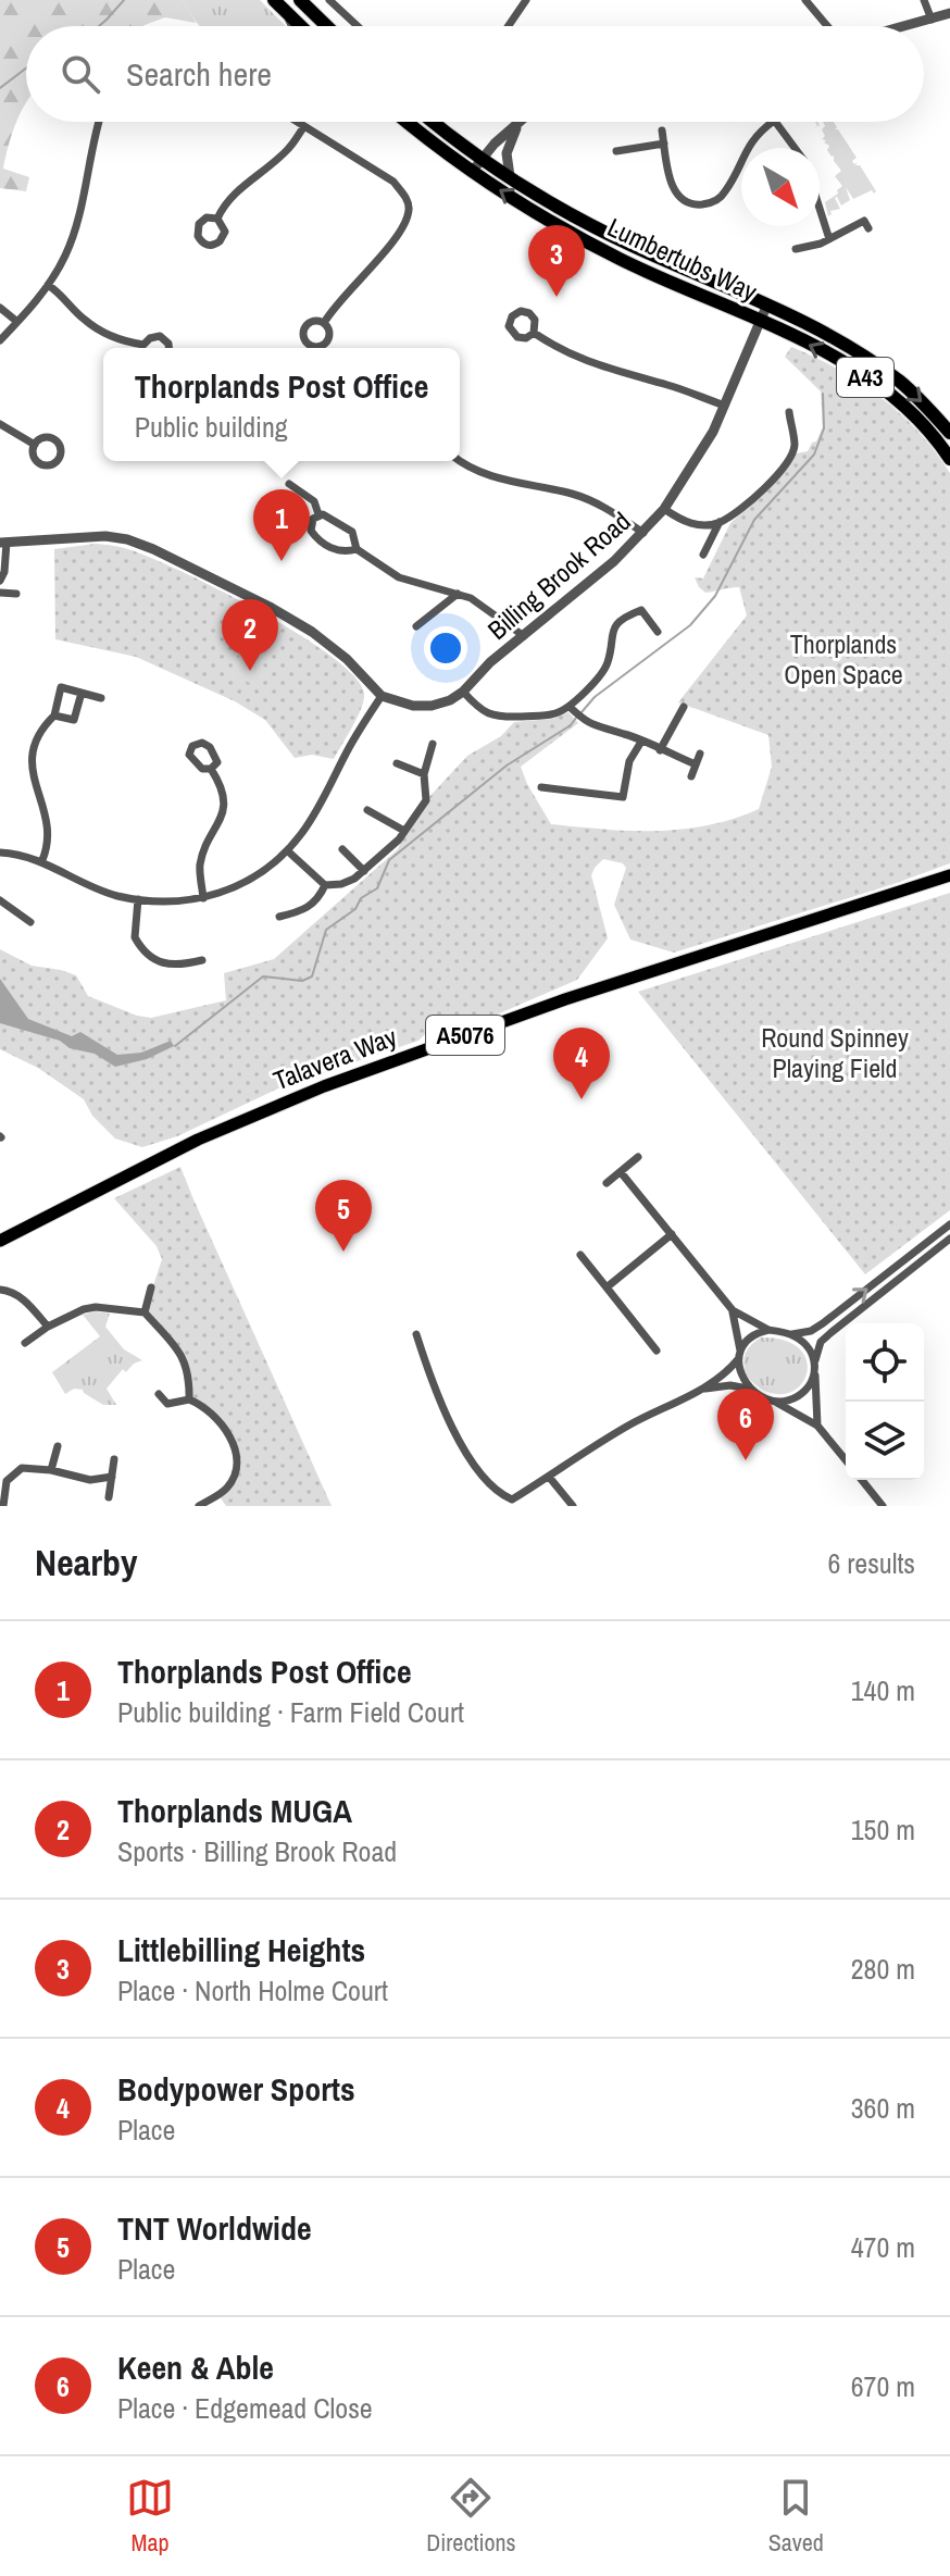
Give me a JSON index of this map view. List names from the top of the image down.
{
  "streets": {
    "highway": ["Lumbertubs Way", "A43"],
    "main road": ["A5076", "Talavera Way"],
    "street": ["Billing Brook Road"]
  },
  "crossings": [
    ["Lumbertubs Way", "Billing Brook Road"]
  ],
  "parks": ["Thorplands Open Space", "Round Spinney Playing Field"],
  "north": "bottom right",
  "page": {
    "search": "Search here",
    "pins": [
      "3",
      "1",
      "2",
      "4",
      "5",
      "6"
    ],
    "popup": ["Thorplands Post Office", "Public building"],
    "heading": ["Nearby", "6 results"],
    "list": [
      {
        "mark": "1",
        "name": "Thorplands Post Office",
        "note": "Public building · Farm Field Court",
        "value": "140 m"
      },
      {
        "mark": "2",
        "name": "Thorplands MUGA",
        "note": "Sports · Billing Brook Road",
        "value": "150 m"
      },
      {
        "mark": "3",
        "name": "Littlebilling Heights",
        "note": "Place · North Holme Court",
        "value": "280 m"
      },
      {
        "mark": "4",
        "name": "Bodypower Sports",
        "note": "Place",
        "value": "360 m"
      },
      {
        "mark": "5",
        "name": "TNT Worldwide",
        "note": "Place",
        "value": "470 m"
      },
      {
        "mark": "6",
        "name": "Keen & Able",
        "note": "Place · Edgemead Close",
        "value": "670 m"
      }
    ],
    "nav": ["Map", "Directions", "Saved"]
  }
}
